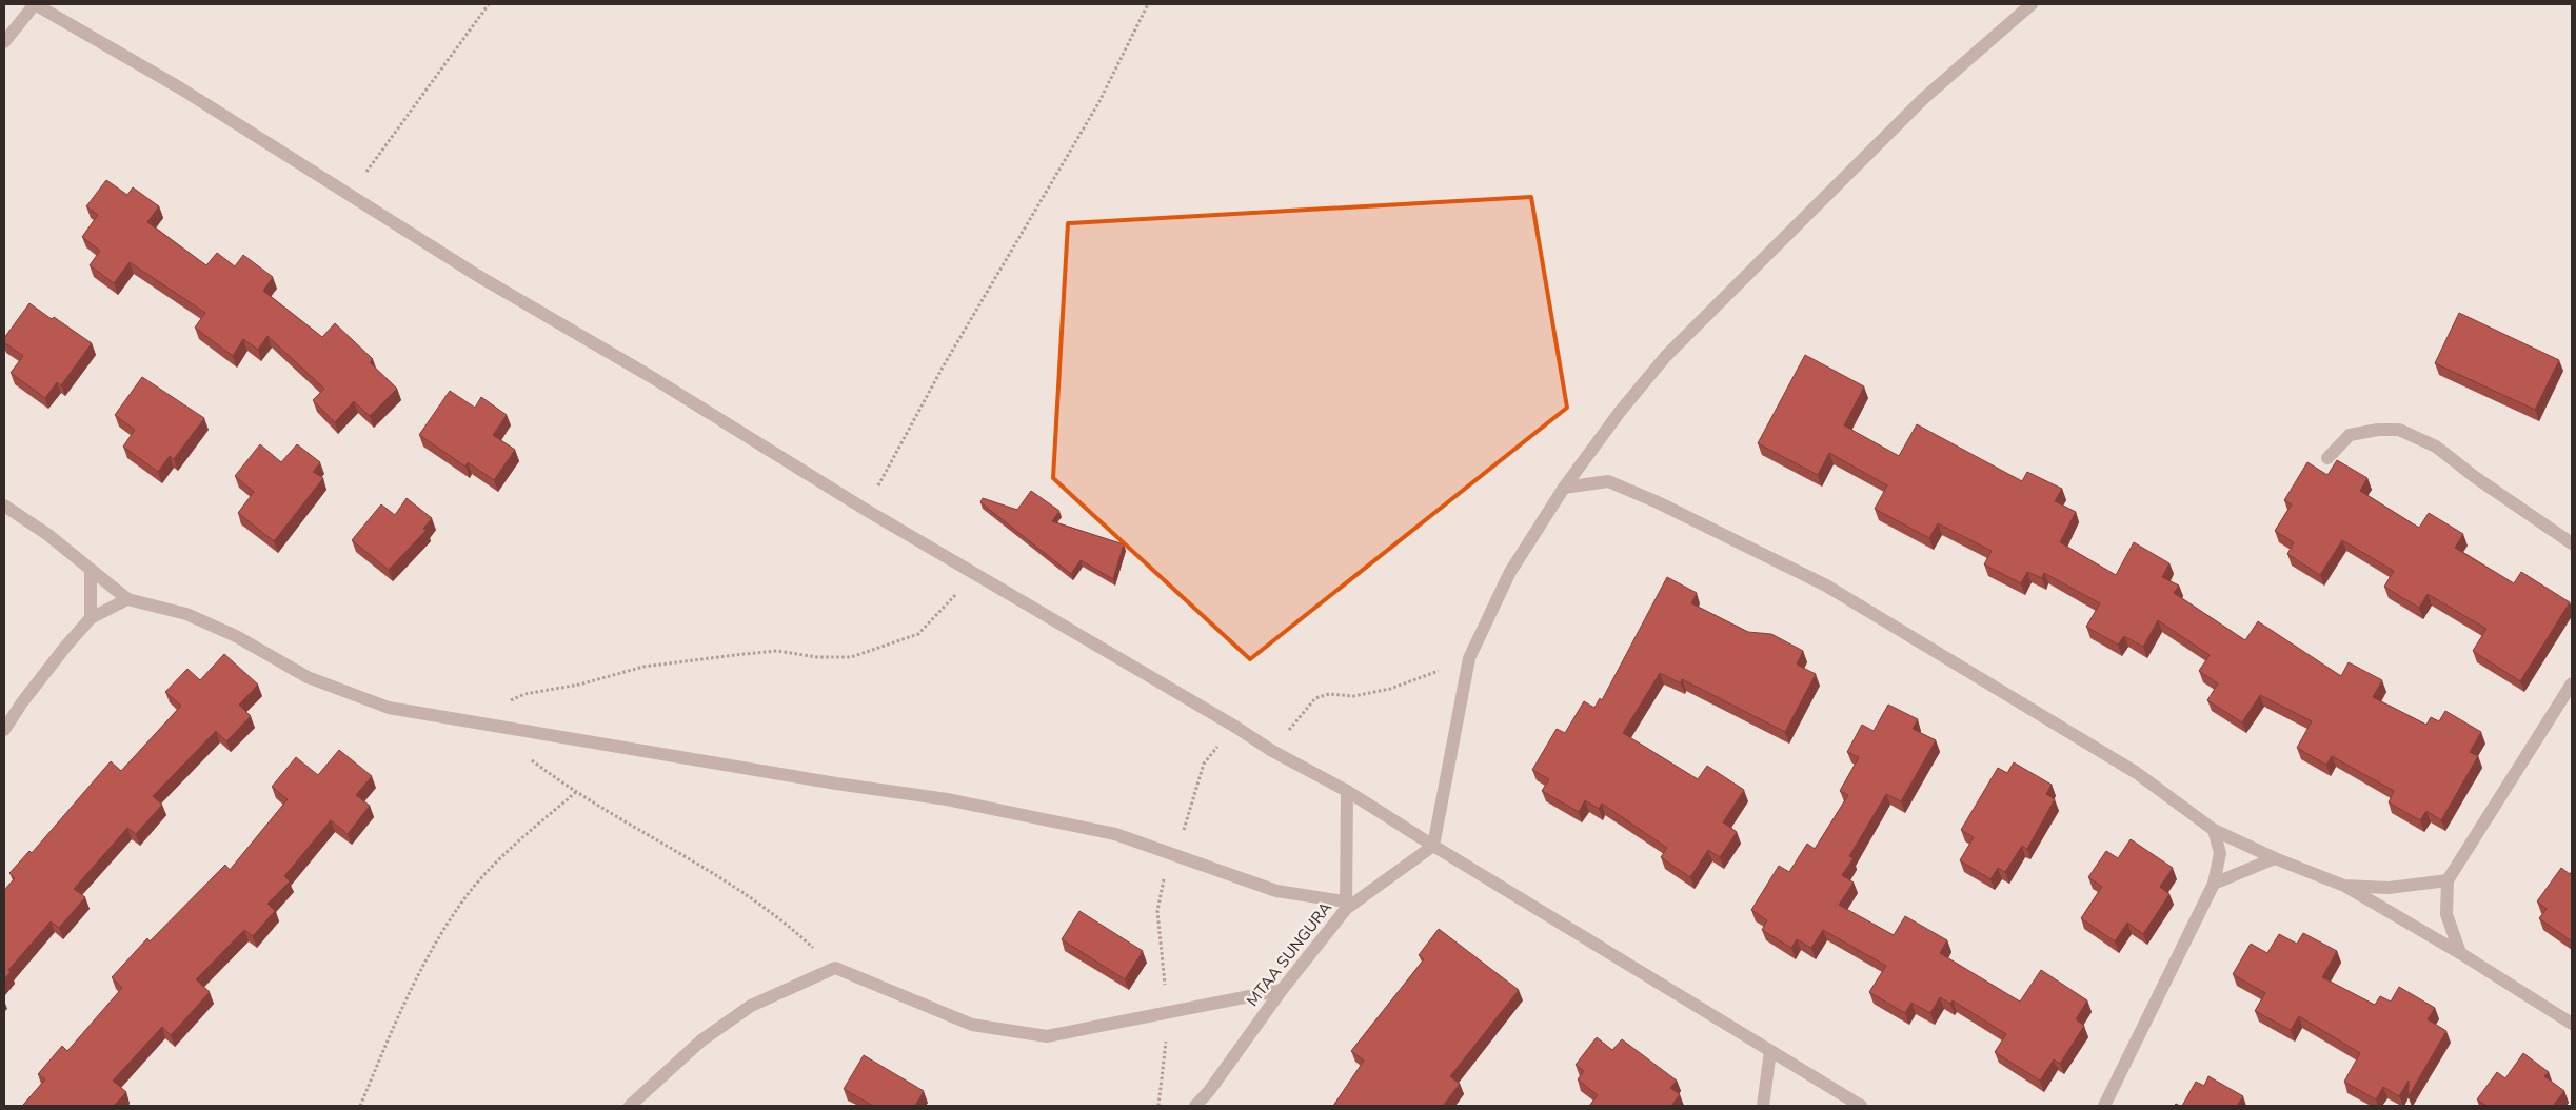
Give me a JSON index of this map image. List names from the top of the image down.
{
  "streets": {
    "street": ["MTAA SUNGURA"]
  }
}
